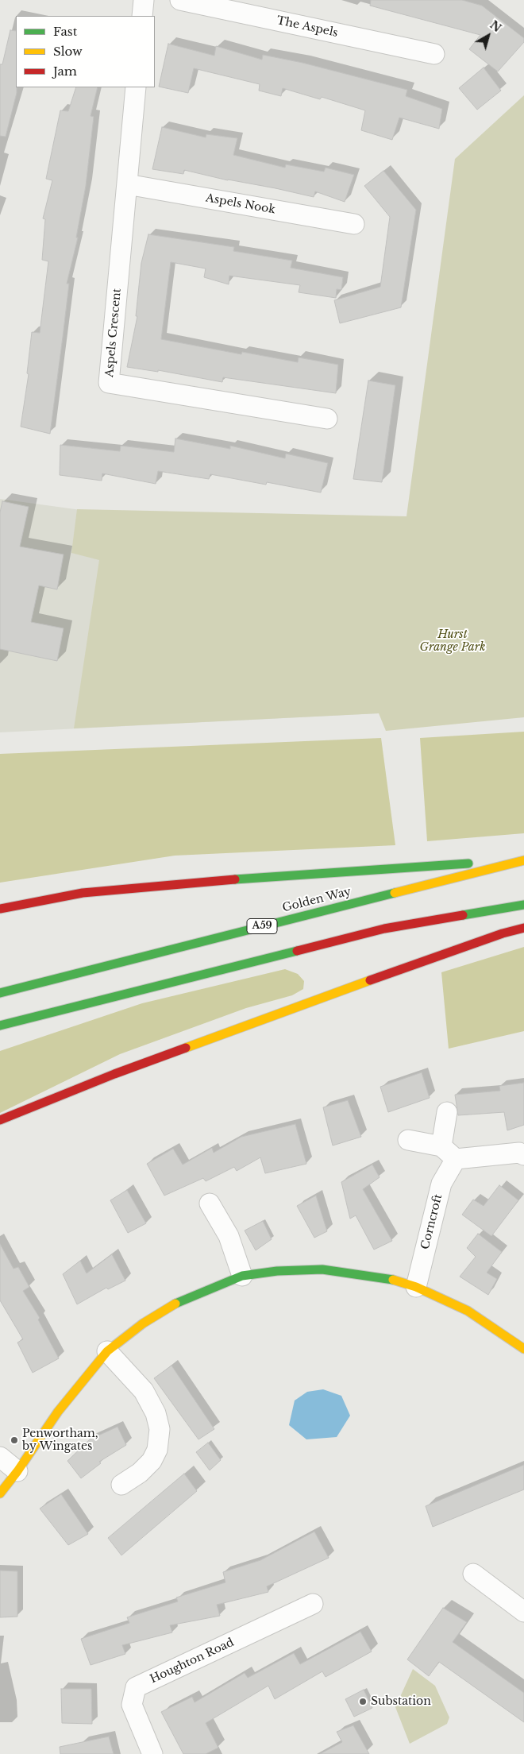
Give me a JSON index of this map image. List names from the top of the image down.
{
  "streets": {
    "main road": ["Golden Way", "A59"],
    "street": [
      "The Aspels",
      "Aspels Nook",
      "Aspels Crescent",
      "Corncroft",
      "Houghton Road"
    ]
  },
  "crossings": [
    ["Aspels Nook", "Aspels Crescent"]
  ],
  "parks": ["Hurst Grange Park"],
  "places": ["Penwortham, by Wingates", "Substation"],
  "legend": ["Fast", "Slow", "Jam"],
  "north": "top right"
}
